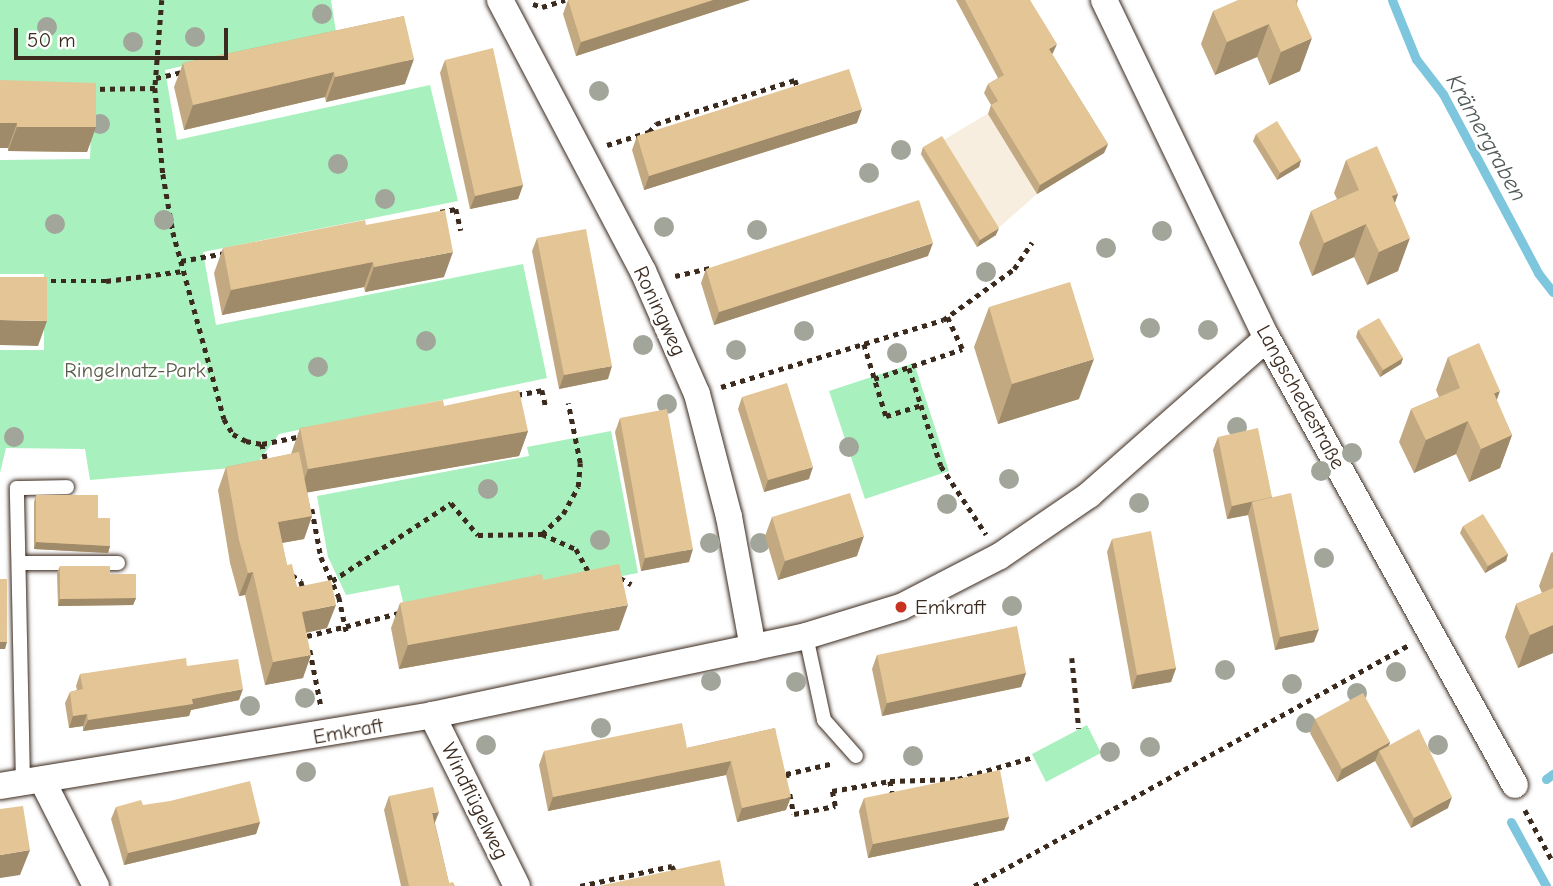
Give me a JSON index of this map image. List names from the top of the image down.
{
  "streets": {
    "street": [
      "Roningweg",
      "Langschedestraße",
      "Emkraft",
      "Windflügelweg"
    ]
  },
  "crossings": [
    ["Roningweg", "Emkraft"],
    ["Langschedestraße", "Emkraft"],
    ["Emkraft", "Windflügelweg"]
  ],
  "water": ["Krämergraben"],
  "parks": ["Ringelnatz-Park"],
  "places": ["Emkraft"],
  "scale_bar": "50 m"
}
